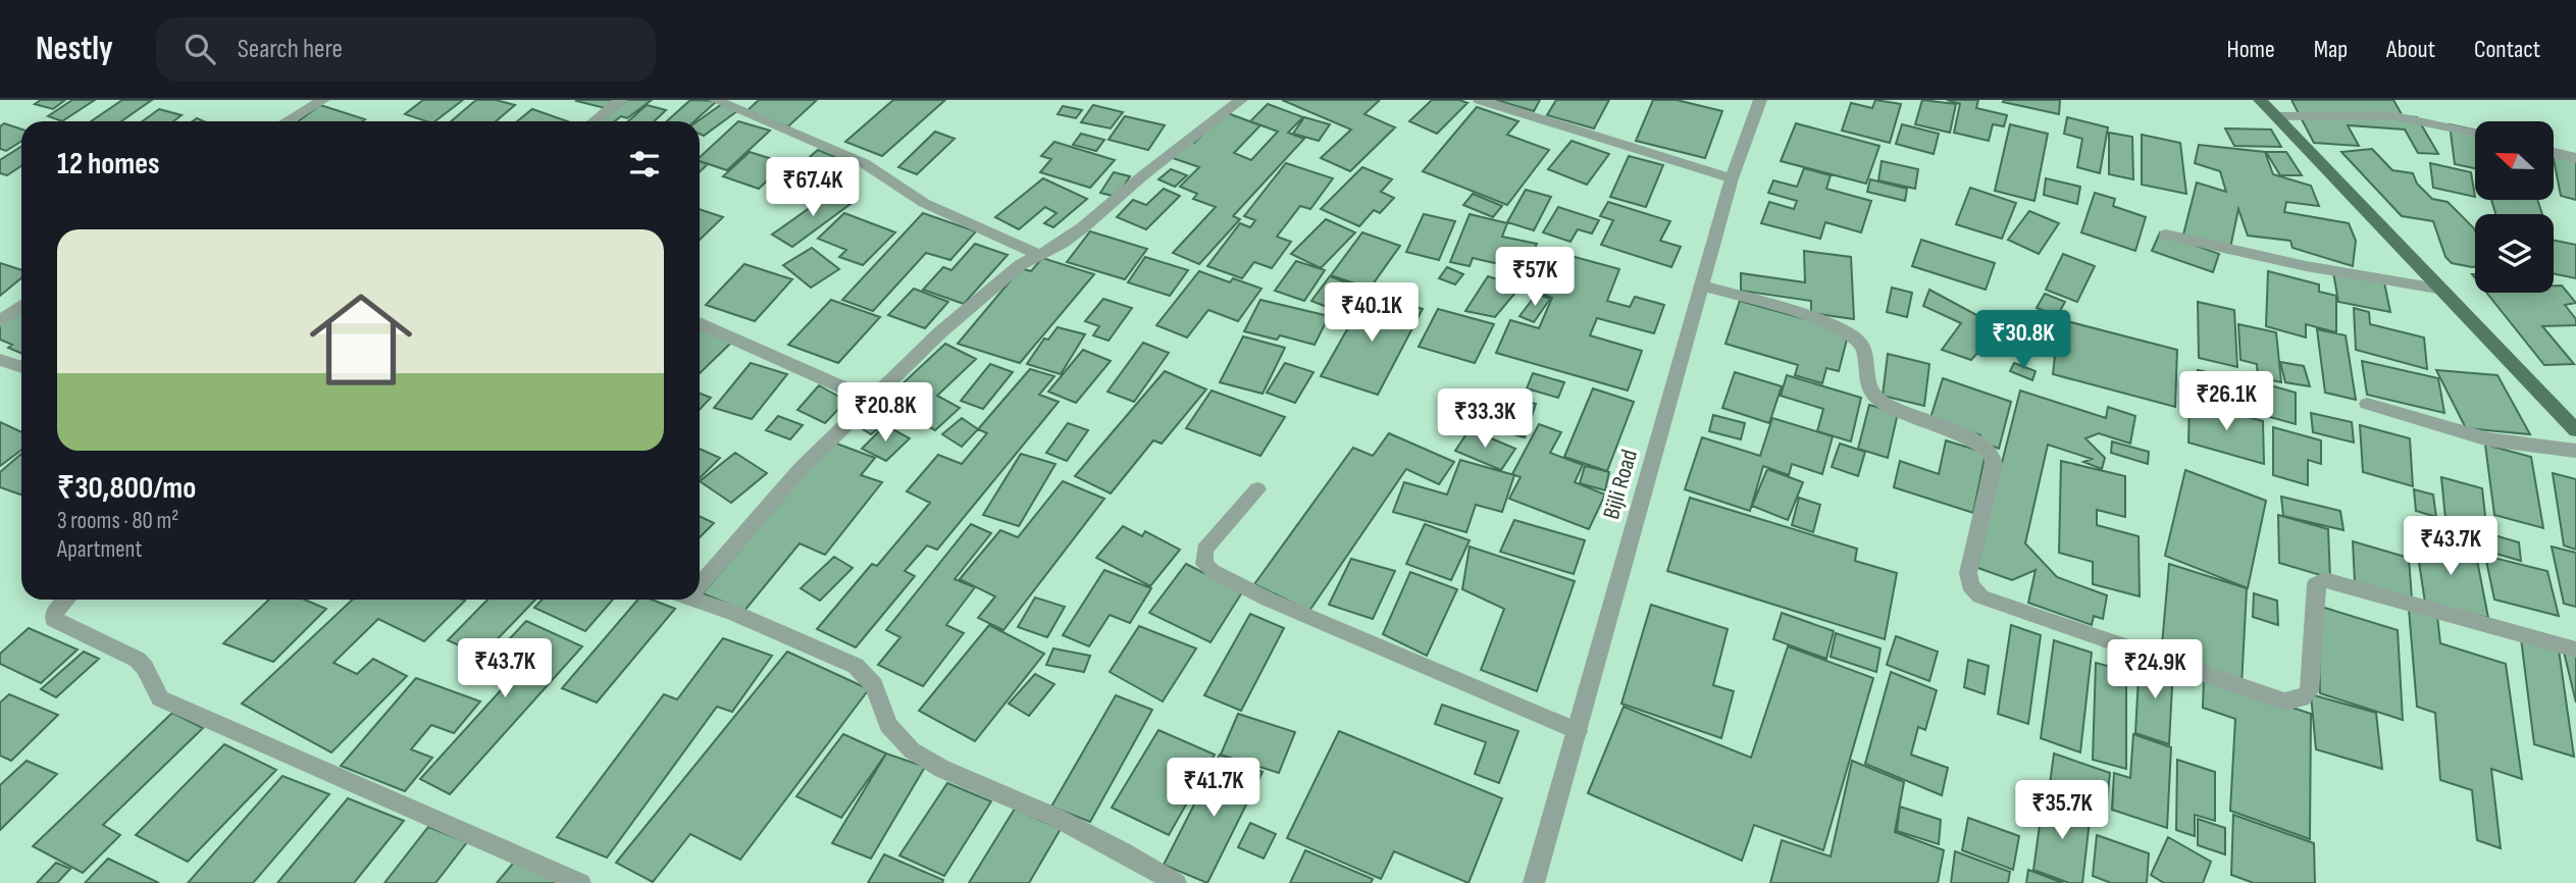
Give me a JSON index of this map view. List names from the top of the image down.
{
  "streets": {
    "street": ["Bijli Road"]
  },
  "north": "left",
  "page": {
    "header": "Nestly",
    "search": "Search here",
    "nav": [
      "Home",
      "Map",
      "About",
      "Contact"
    ],
    "heading": "12 homes",
    "price": [
      "₹67.4K",
      "₹57K",
      "₹40.1K",
      "₹30.8K",
      "₹26.1K",
      "₹20.8K",
      "₹33.3K",
      "₹43.7K",
      "₹43.7K",
      "₹24.9K",
      "₹41.7K",
      "₹35.7K"
    ],
    "list": [
      {
        "name": "₹30,800/mo",
        "note": "3 rooms · 80 m² · Apartment"
      }
    ]
  }
}
